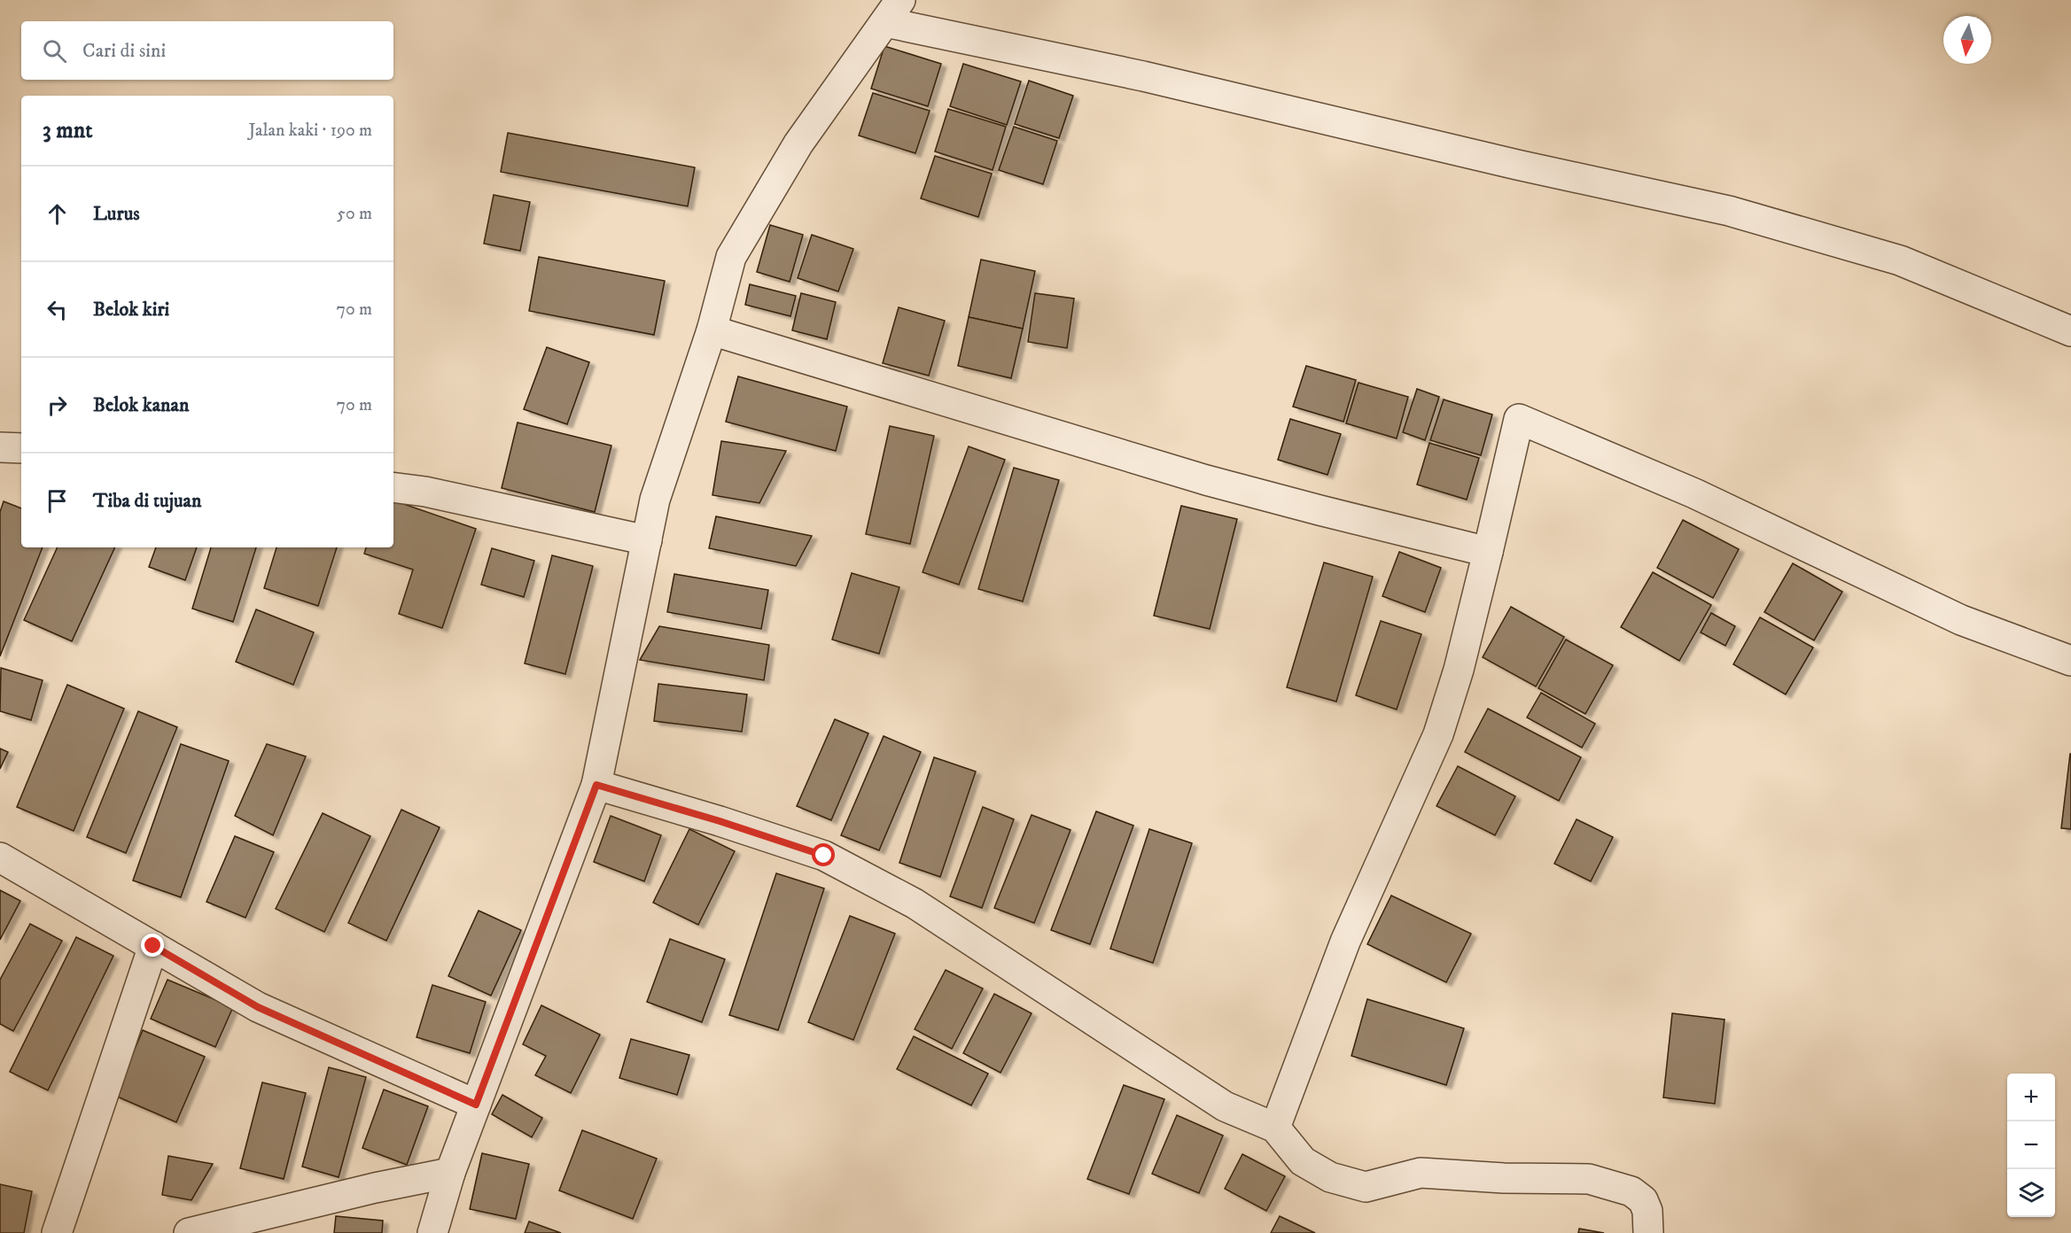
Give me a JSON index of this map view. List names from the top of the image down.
{
  "north": "bottom",
  "page": {
    "search": "Cari di sini",
    "heading": ["3 mnt", "Jalan kaki · 190 m"],
    "list": [
      ["Lurus", "50 m"],
      ["Belok kiri", "70 m"],
      ["Belok kanan", "70 m"],
      "Tiba di tujuan"
    ],
    "map_buttons": ["+", "−"]
  }
}
